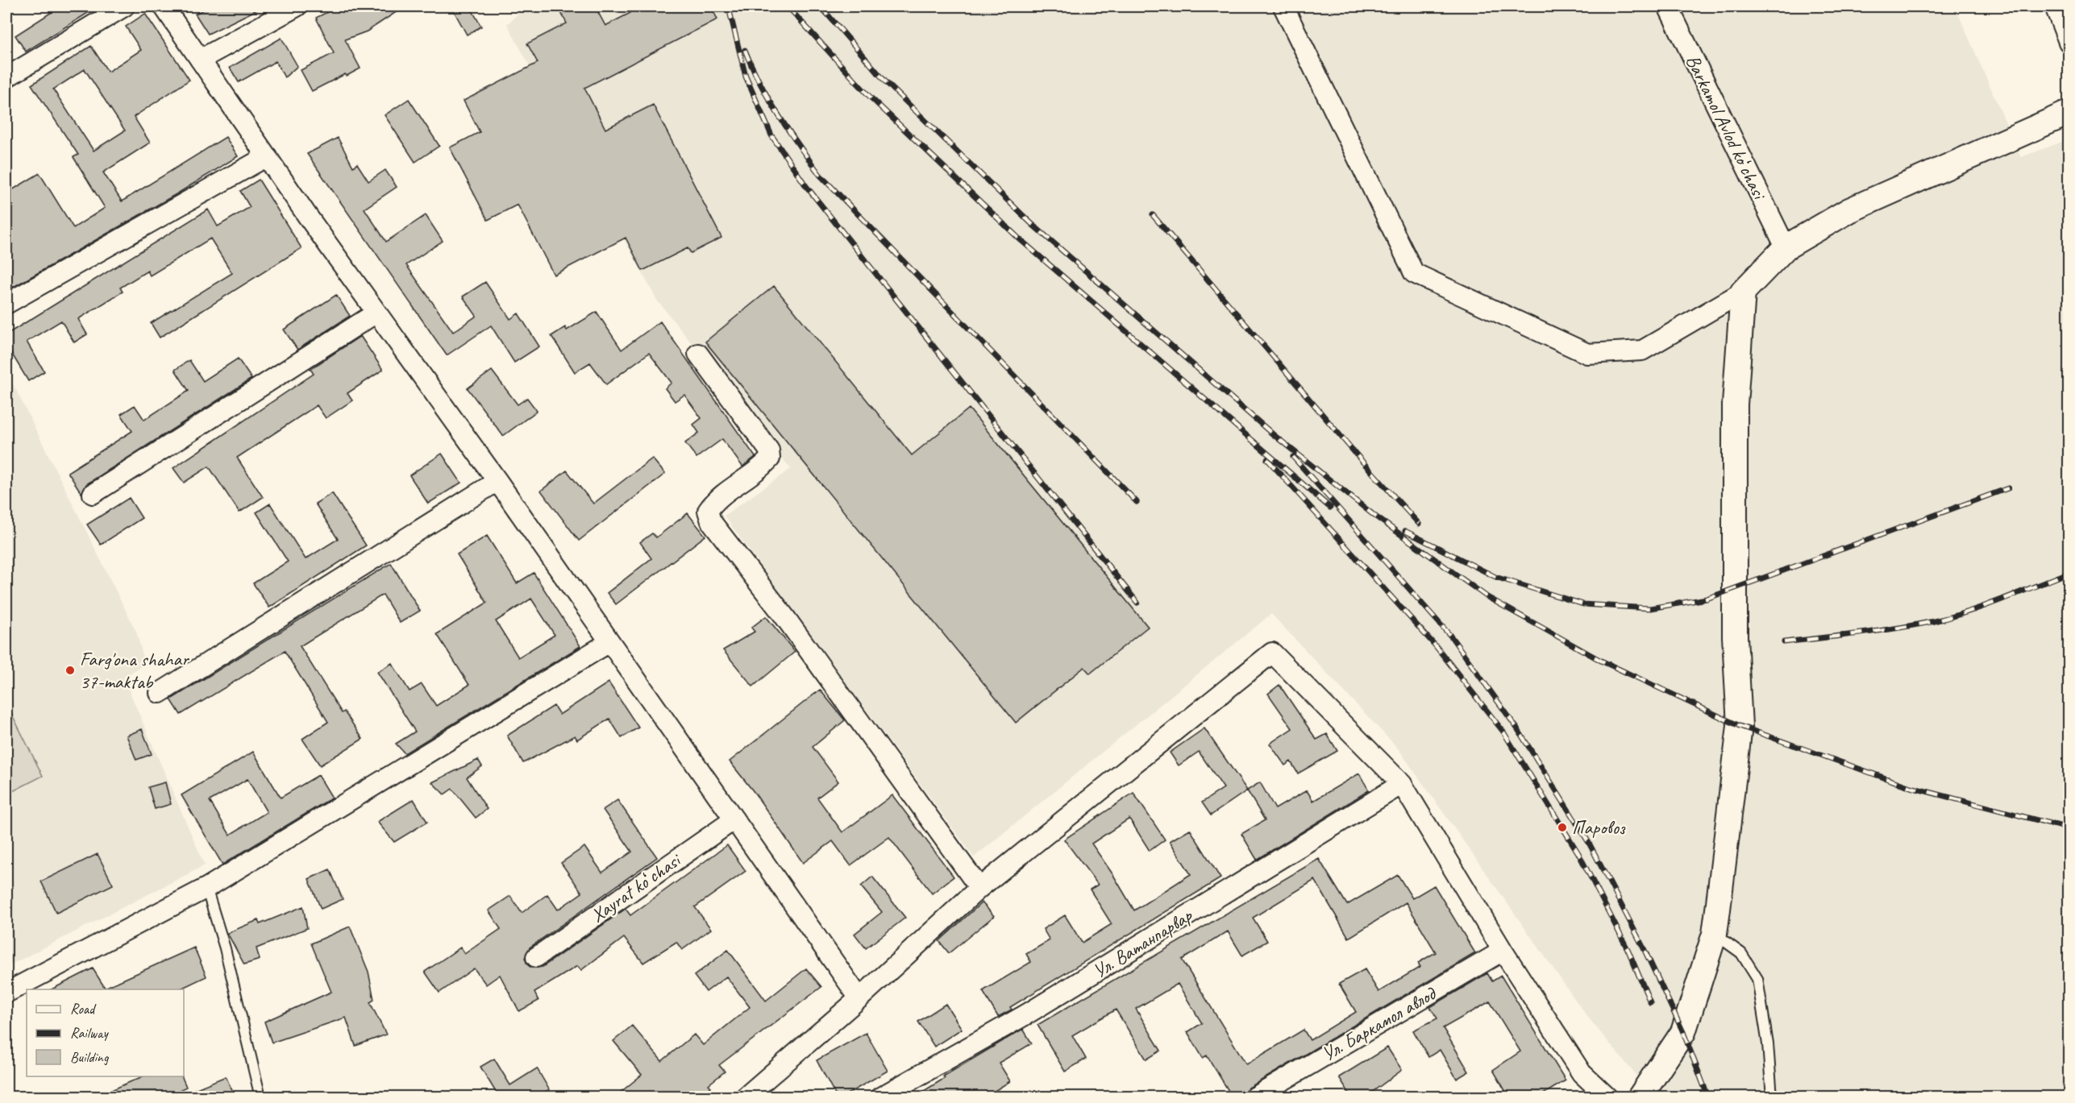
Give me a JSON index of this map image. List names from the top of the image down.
{
  "streets": {
    "street": [
      "Barkamol Аvlod koʻchasi",
      "Xayrat koʻchasi",
      "Ул. Ватанпарвар",
      "Ул. Баркамол авлод"
    ]
  },
  "places": ["Farg'ona shahar 37-maktab", "Паровоз"],
  "legend": ["Road", "Railway", "Building"]
}
